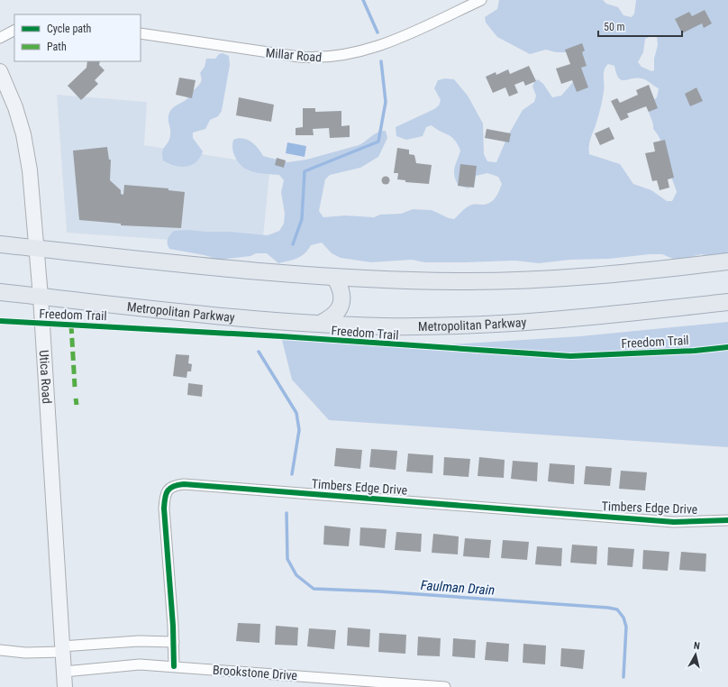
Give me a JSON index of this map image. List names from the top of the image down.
{
  "streets": {
    "main road": ["Metropolitan Parkway", "Utica Road"],
    "street": ["Millar Road", "Timbers Edge Drive", "Brookstone Drive"],
    "cycle path": ["Freedom Trail"]
  },
  "crossings": [
    ["Metropolitan Parkway", "Utica Road"],
    ["Utica Road", "Brookstone Drive"],
    ["Timbers Edge Drive", "Brookstone Drive"]
  ],
  "water": ["Faulman Drain"],
  "legend": ["Cycle path", "Path"],
  "scale_bar": "50 m",
  "north": "top"
}
